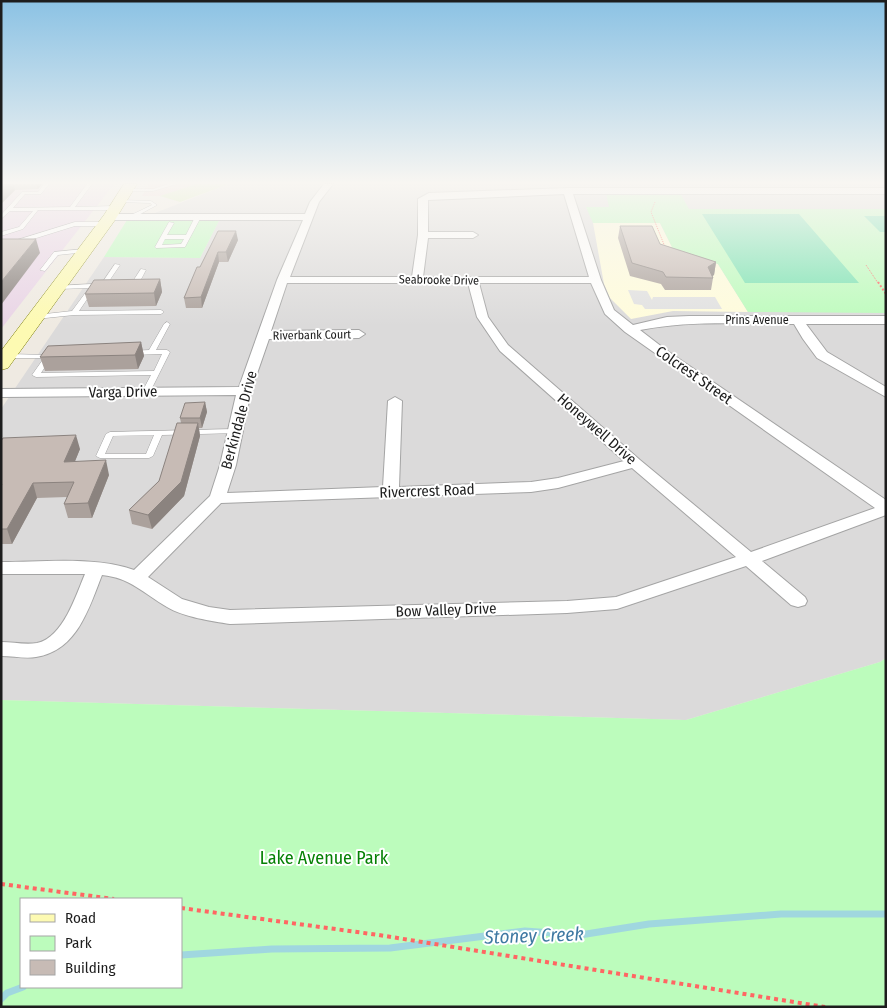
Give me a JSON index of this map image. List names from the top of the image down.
{
  "streets": {
    "street": [
      "Seabrooke Drive",
      "Prins Avenue",
      "Riverbank Court",
      "Colcrest Street",
      "Varga Drive",
      "Berkindale Drive",
      "Honeywell Drive",
      "Rivercrest Road",
      "Bow Valley Drive"
    ]
  },
  "crossings": [
    ["Seabrooke Drive", "Colcrest Street"],
    ["Seabrooke Drive", "Berkindale Drive"],
    ["Seabrooke Drive", "Honeywell Drive"],
    ["Prins Avenue", "Colcrest Street"],
    ["Riverbank Court", "Berkindale Drive"],
    ["Colcrest Street", "Bow Valley Drive"],
    ["Varga Drive", "Berkindale Drive"],
    ["Berkindale Drive", "Rivercrest Road"],
    ["Berkindale Drive", "Bow Valley Drive"],
    ["Honeywell Drive", "Rivercrest Road"],
    ["Honeywell Drive", "Bow Valley Drive"]
  ],
  "water": ["Stoney Creek"],
  "parks": ["Lake Avenue Park"],
  "legend": ["Road", "Park", "Building"]
}
